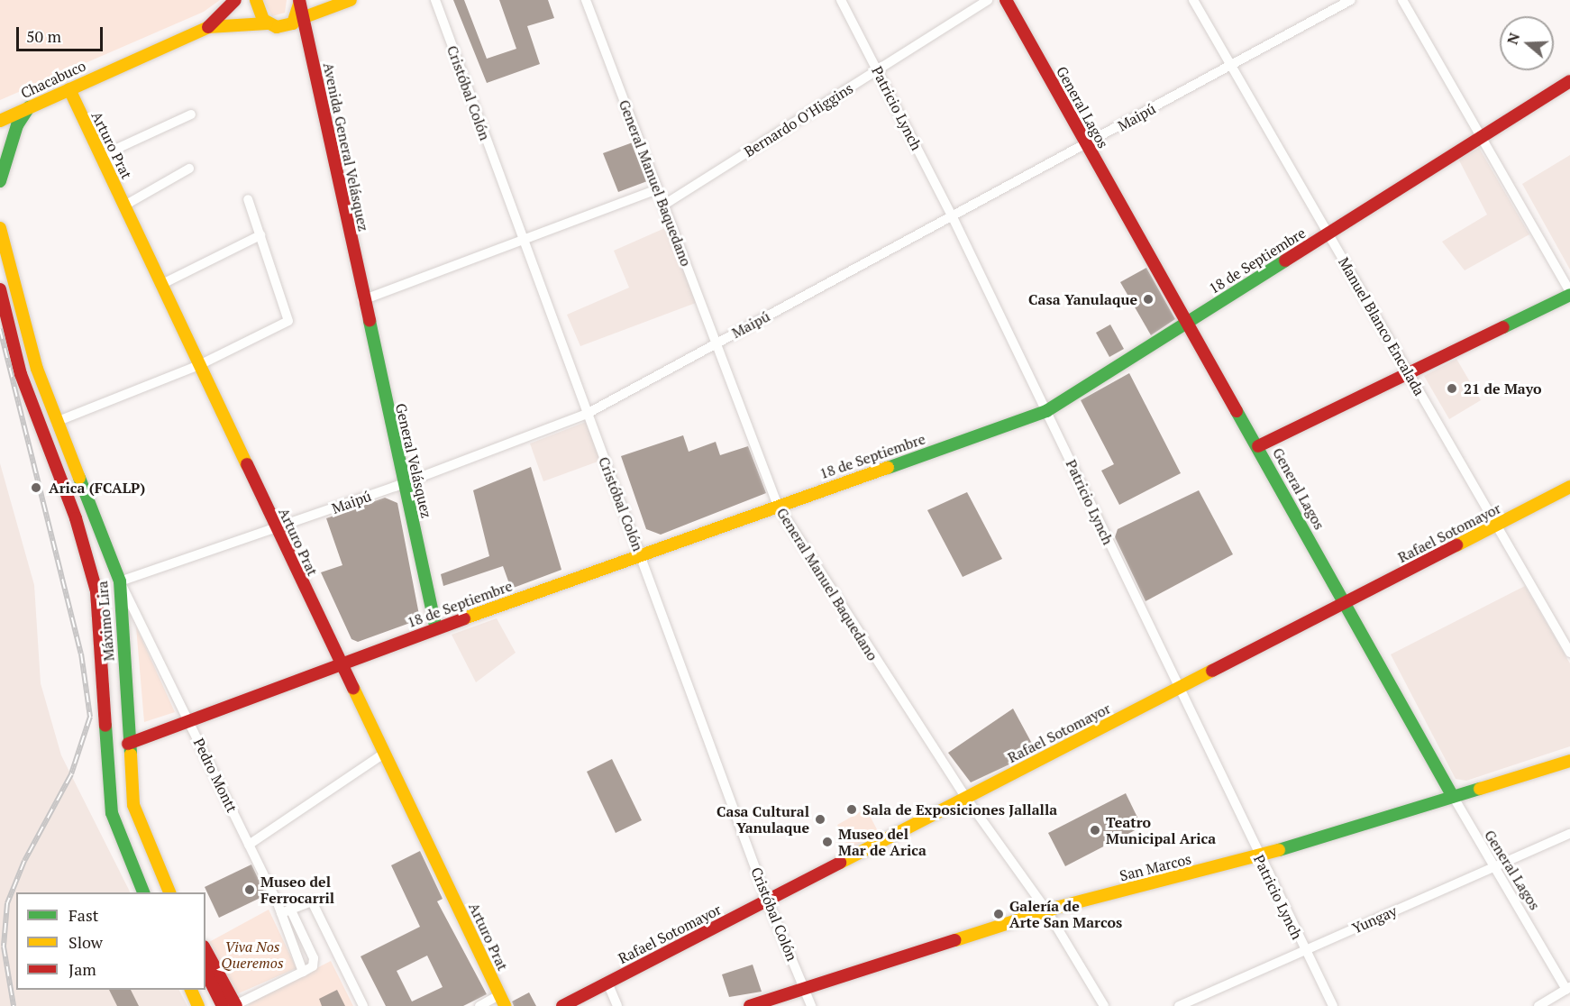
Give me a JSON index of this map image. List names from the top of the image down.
{
  "streets": {
    "main road": [
      "Chacabuco",
      "General Lagos",
      "Arturo Prat",
      "Avenida General Velásquez",
      "18 de Septiembre",
      "General Velásquez",
      "Rafael Sotomayor",
      "Máximo Lira",
      "San Marcos"
    ],
    "street": [
      "Cristóbal Colón",
      "Patricio Lynch",
      "Maipú",
      "Bernardo O'Higgins",
      "General Manuel Baquedano",
      "Manuel Blanco Encalada",
      "Pedro Montt",
      "Yungay"
    ]
  },
  "crossings": [
    ["Chacabuco", "Arturo Prat"],
    ["Chacabuco", "Avenida General Velásquez"],
    ["Cristóbal Colón", "Maipú"],
    ["Cristóbal Colón", "18 de Septiembre"],
    ["Cristóbal Colón", "Rafael Sotomayor"],
    ["Cristóbal Colón", "San Marcos"],
    ["General Lagos", "Maipú"],
    ["General Lagos", "18 de Septiembre"],
    ["General Lagos", "Rafael Sotomayor"],
    ["General Lagos", "San Marcos"],
    ["General Lagos", "Yungay"],
    ["Patricio Lynch", "Maipú"],
    ["Patricio Lynch", "Bernardo O'Higgins"],
    ["Patricio Lynch", "18 de Septiembre"],
    ["Patricio Lynch", "Rafael Sotomayor"],
    ["Patricio Lynch", "San Marcos"],
    ["Patricio Lynch", "Yungay"],
    ["Maipú", "Arturo Prat"],
    ["Maipú", "General Manuel Baquedano"],
    ["Maipú", "Manuel Blanco Encalada"],
    ["Maipú", "General Velásquez"],
    ["Maipú", "Máximo Lira"],
    ["Maipú", "Pedro Montt"],
    ["Bernardo O'Higgins", "General Manuel Baquedano"],
    ["Arturo Prat", "18 de Septiembre"],
    ["Avenida General Velásquez", "General Velásquez"],
    ["General Manuel Baquedano", "18 de Septiembre"],
    ["General Manuel Baquedano", "Rafael Sotomayor"],
    ["General Manuel Baquedano", "San Marcos"],
    ["18 de Septiembre", "Manuel Blanco Encalada"],
    ["18 de Septiembre", "General Velásquez"],
    ["18 de Septiembre", "Máximo Lira"],
    ["18 de Septiembre", "Pedro Montt"],
    ["Manuel Blanco Encalada", "Rafael Sotomayor"],
    ["Máximo Lira", "Pedro Montt"]
  ],
  "parks": ["Viva Nos Queremos"],
  "places": [
    "Casa Yanulaque",
    "21 de Mayo",
    "Arica (FCALP)",
    "Sala de Exposiciones Jallalla",
    "Casa Cultural Yanulaque",
    "Teatro Municipal Arica",
    "Museo del Mar de Arica",
    "Museo del Ferrocarril",
    "Galería de Arte San Marcos"
  ],
  "legend": ["Fast", "Slow", "Jam"],
  "scale_bar": "50 m",
  "north": "left"
}
